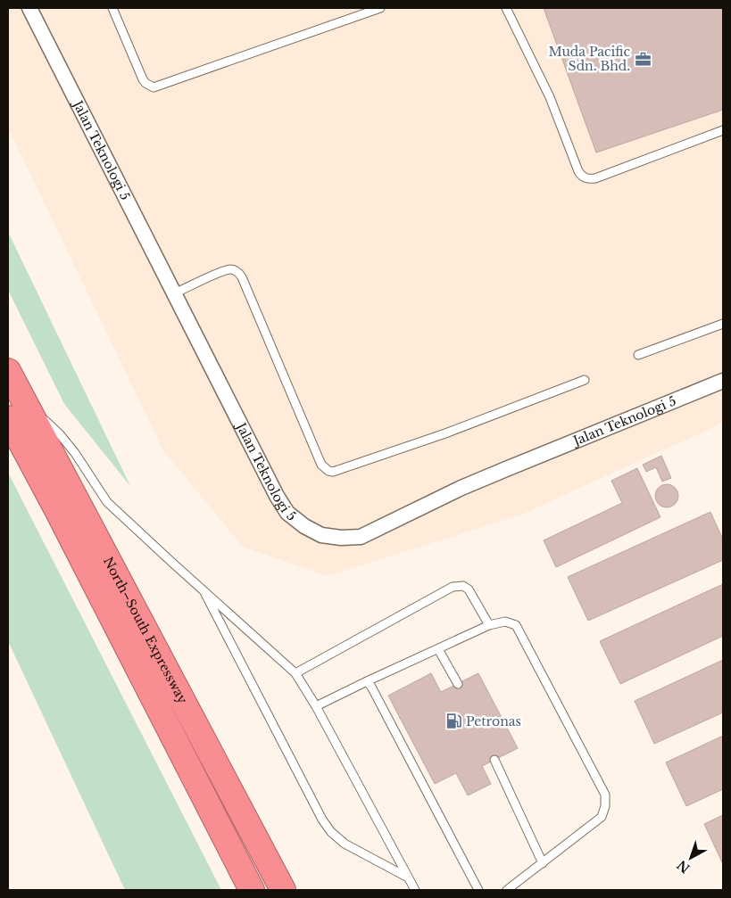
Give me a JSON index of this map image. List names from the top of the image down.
{
  "streets": {
    "highway": ["North–South Expressway"],
    "street": ["Jalan Teknologi 5"]
  },
  "places": {
    "office": ["Muda Pacific Sdn. Bhd."],
    "fuel station": ["Petronas"]
  },
  "north": "bottom left"
}
